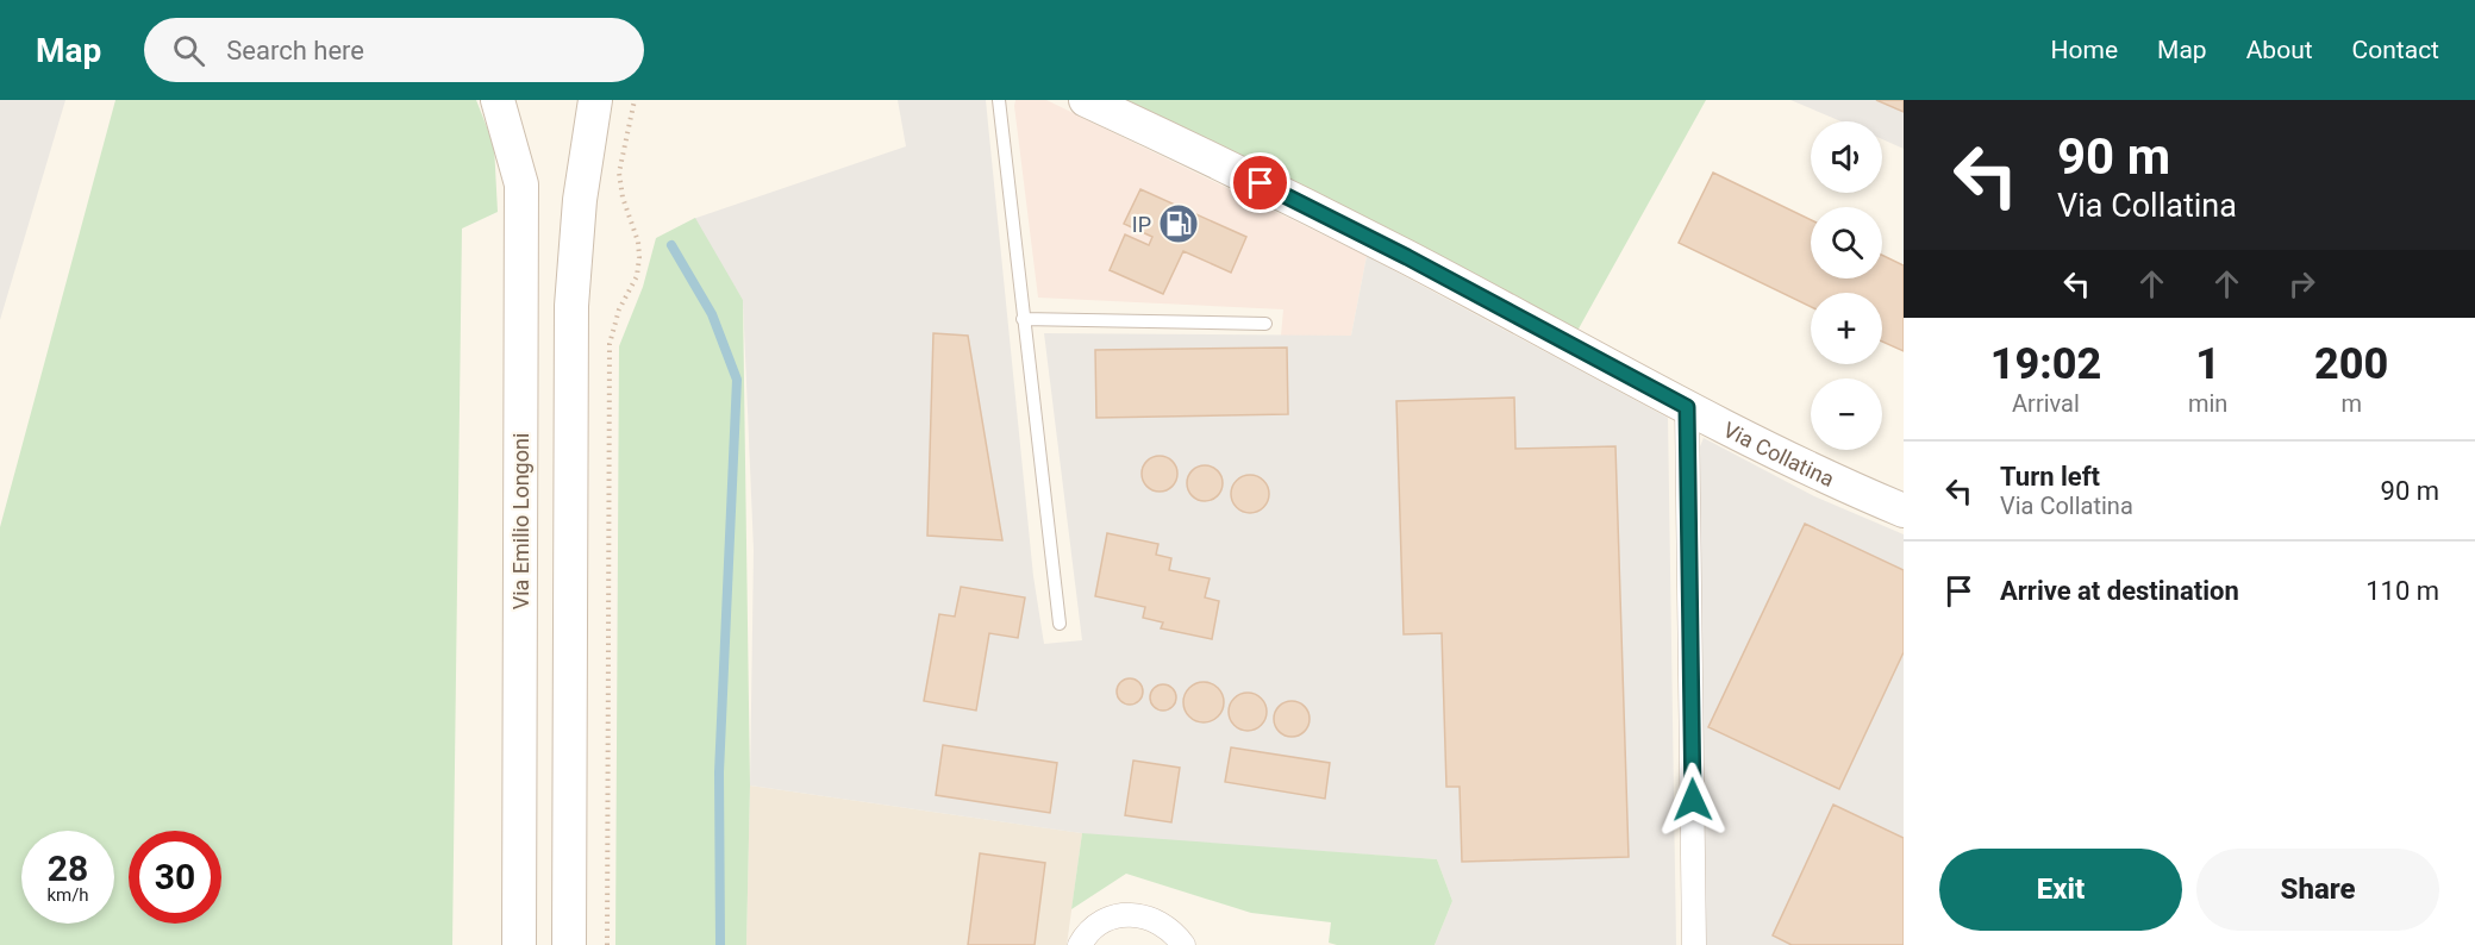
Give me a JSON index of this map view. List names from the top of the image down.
{
  "streets": {
    "street": ["Via Collatina", "Via Emilio Longoni"]
  },
  "places": {
    "fuel station": ["IP"]
  },
  "page": {
    "header": "Map",
    "search": "Search here",
    "nav": [
      "Home",
      "Map",
      "About",
      "Contact"
    ],
    "turn": ["90 m", "Via Collatina"],
    "map_buttons": ["+", "−"],
    "eta": [
      "19:02",
      "Arrival",
      "1",
      "min",
      "200",
      "m"
    ],
    "list": [
      {
        "name": "Turn left",
        "note": "Via Collatina",
        "value": "90 m"
      },
      {
        "name": "Arrive at destination",
        "value": "110 m"
      }
    ],
    "speed": "28 km/h",
    "limit": "30",
    "buttons": ["Exit", "Share"]
  }
}
